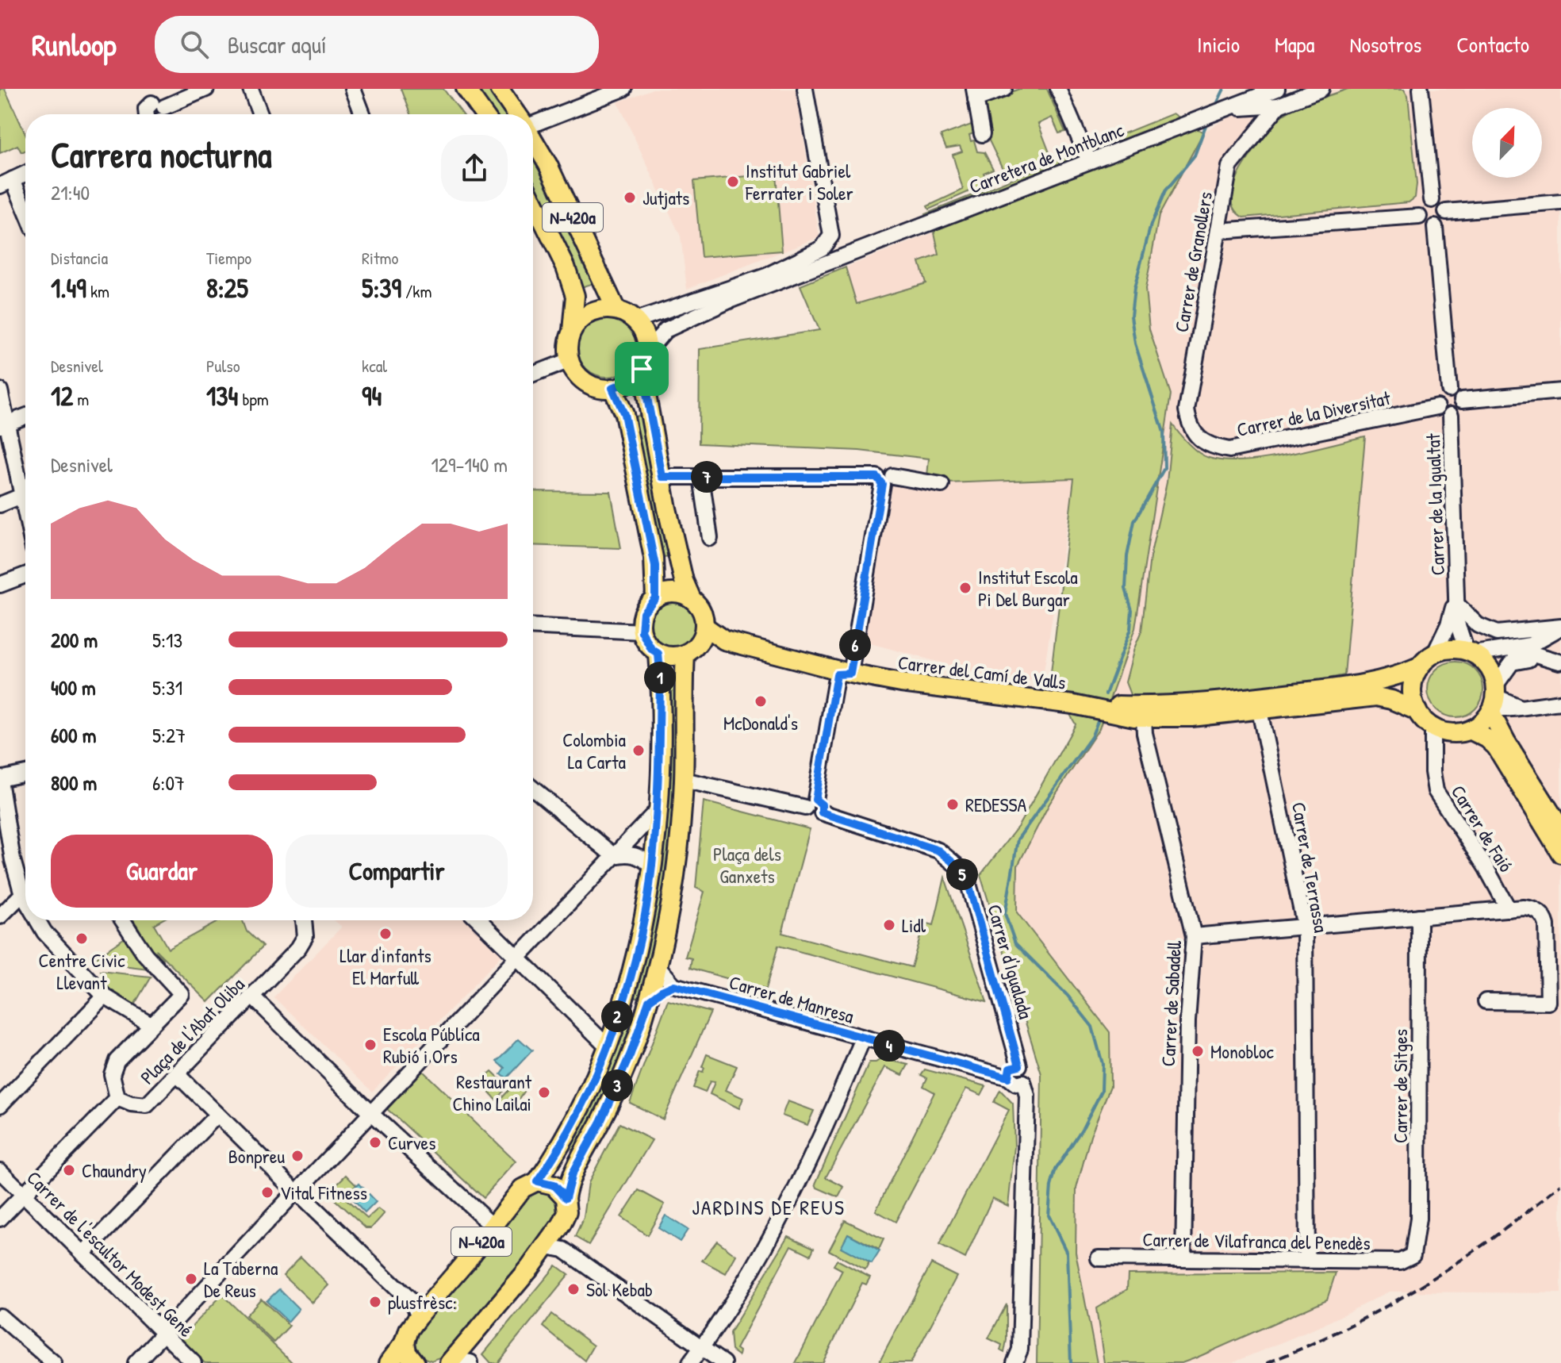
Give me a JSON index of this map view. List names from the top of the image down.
{
  "streets": {
    "main road": ["N-420a", "Carrer del Camí de Valls"],
    "street": [
      "Carretera de Montblanc",
      "Carrer de Granollers",
      "Carrer de la Diversitat",
      "Carrer de la Igualtat",
      "Carrer de Faió",
      "Carrer de Terrassa",
      "Carrer d'Igualada",
      "Carrer de Manresa",
      "Carrer de Sabadell",
      "Plaça de l'Abat Oliba",
      "Carrer de Sitges",
      "Carrer de Vilafranca del Penedès",
      "Carrer de l'escultor Modest Gené"
    ]
  },
  "crossings": [
    ["N-420a", "Carrer del Camí de Valls"],
    ["N-420a", "Carrer d'Igualada"],
    ["Carrer de Granollers", "Carrer de la Diversitat"],
    ["Carrer de la Diversitat", "Carrer de la Igualtat"],
    ["Carrer del Camí de Valls", "Carrer de Terrassa"],
    ["Carrer del Camí de Valls", "Carrer de Sabadell"],
    ["Carrer de Terrassa", "Carrer de Vilafranca del Penedès"],
    ["Carrer d'Igualada", "Carrer de Manresa"],
    ["Carrer de Sabadell", "Carrer de Vilafranca del Penedès"],
    ["Carrer de Sitges", "Carrer de Vilafranca del Penedès"]
  ],
  "districts": ["JARDINS DE REUS"],
  "parks": ["Plaça dels Ganxets"],
  "places": [
    "Institut Gabriel Ferrater i Soler",
    "Jutjats",
    "Institut Escola Pi Del Burgar",
    "McDonald's",
    "Colombia La Carta",
    "REDESSA",
    "Lidl",
    "Llar d'infants El Marfull",
    "Centre Civic Llevant",
    "Escola Pública Rubió i Ors",
    "Monobloc",
    "Restaurant Chino Lailai",
    "Curves",
    "Bonpreu",
    "Chaundry",
    "Vital Fitness",
    "La Taberna De Reus",
    "Sol Kebab",
    "plusfrèsc:"
  ],
  "north": "top right",
  "page": {
    "header": "Runloop",
    "search": "Buscar aquí",
    "nav": [
      "Inicio",
      "Mapa",
      "Nosotros",
      "Contacto"
    ],
    "heading": ["Carrera nocturna", "21:40"],
    "stats": [
      ["Distancia", "1.49 km"],
      ["Tiempo", "8:25"],
      ["Ritmo", "5:39 /km"],
      ["Desnivel", "12 m"],
      ["Pulso", "134 bpm"],
      ["kcal", "94"]
    ],
    "chart": ["Desnivel", "129–140 m"],
    "pins": [
      "7",
      "6",
      "1",
      "5",
      "2",
      "4",
      "3"
    ],
    "list": [
      {
        "name": "200 m",
        "note": "5:13"
      },
      {
        "name": "400 m",
        "note": "5:31"
      },
      {
        "name": "600 m",
        "note": "5:27"
      },
      {
        "name": "800 m",
        "note": "6:07"
      }
    ],
    "buttons": ["Guardar", "Compartir"]
  }
}
